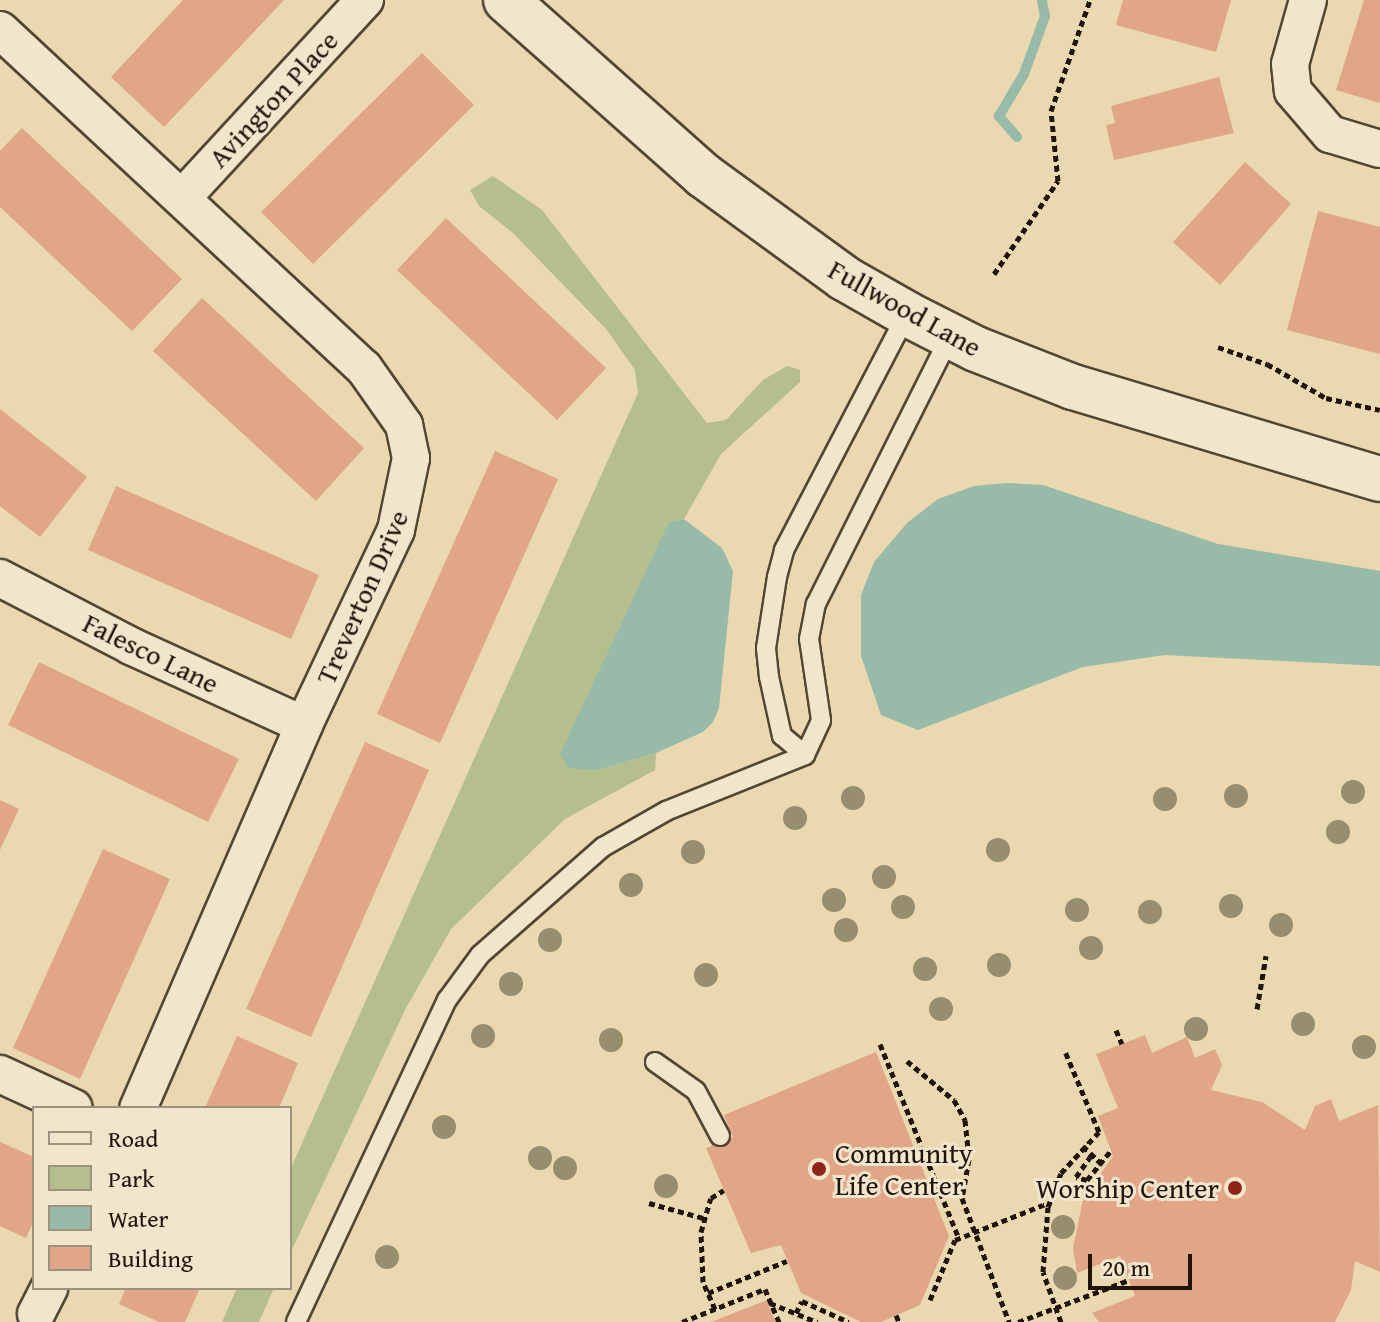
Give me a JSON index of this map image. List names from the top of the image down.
{
  "streets": {
    "street": [
      "Avington Place",
      "Fullwood Lane",
      "Treverton Drive",
      "Falesco Lane"
    ]
  },
  "crossings": [
    ["Avington Place", "Treverton Drive"],
    ["Treverton Drive", "Falesco Lane"]
  ],
  "places": ["Community Life Center", "Worship Center"],
  "legend": [
    "Road",
    "Park",
    "Water",
    "Building"
  ],
  "scale_bar": "20 m"
}
